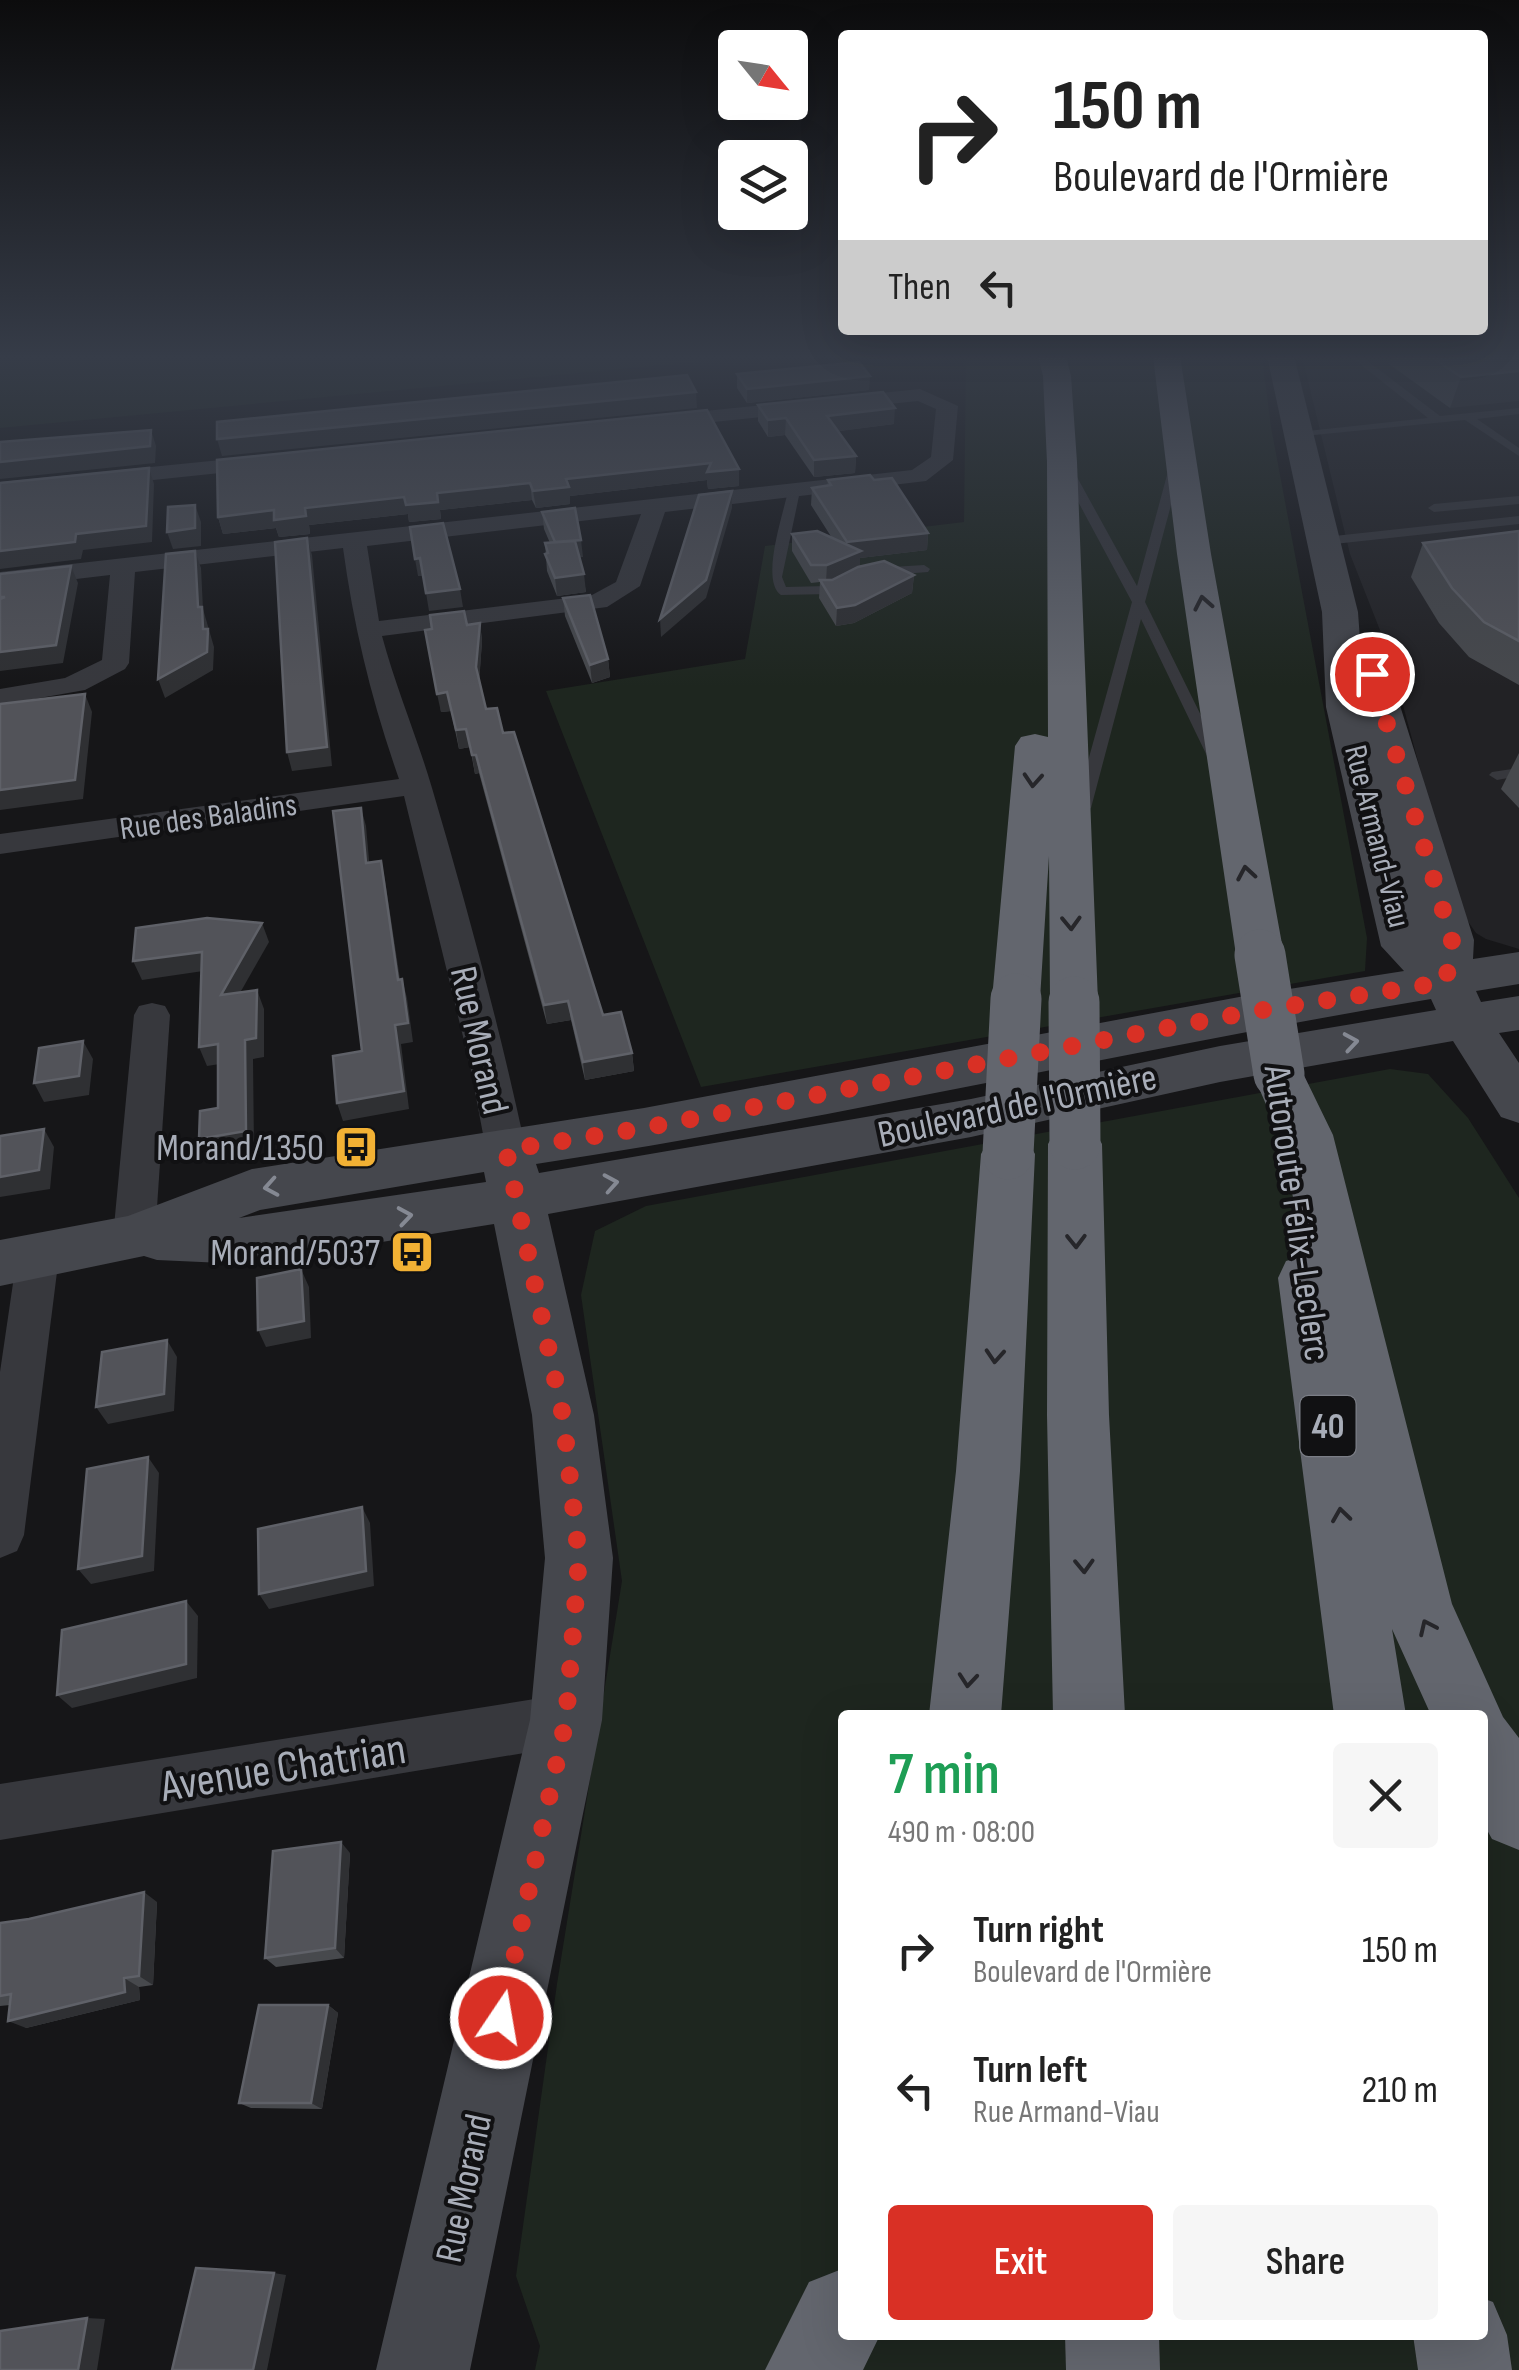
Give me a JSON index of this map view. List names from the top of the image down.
{
  "streets": {
    "highway": ["Autoroute Félix-Leclerc", "40"],
    "street": [
      "Rue des Baladins",
      "Rue Armand-Viau",
      "Rue Morand",
      "Boulevard de l'Ormière",
      "Avenue Chatrian"
    ]
  },
  "crossings": [
    ["Rue des Baladins", "Rue Morand"],
    ["Rue Armand-Viau", "Boulevard de l'Ormière"],
    ["Rue Morand", "Boulevard de l'Ormière"],
    ["Rue Morand", "Avenue Chatrian"]
  ],
  "places": {
    "bus stop": ["Morand/1350", "Morand/5037"]
  },
  "north": "bottom right",
  "page": {
    "turn": ["150 m", "Boulevard de l'Ormière"],
    "then": "Then",
    "heading": ["7 min", "490 m · 08:00"],
    "list": [
      {
        "name": "Turn right",
        "note": "Boulevard de l'Ormière",
        "value": "150 m"
      },
      {
        "name": "Turn left",
        "note": "Rue Armand-Viau",
        "value": "210 m"
      }
    ],
    "buttons": ["Exit", "Share"]
  }
}
